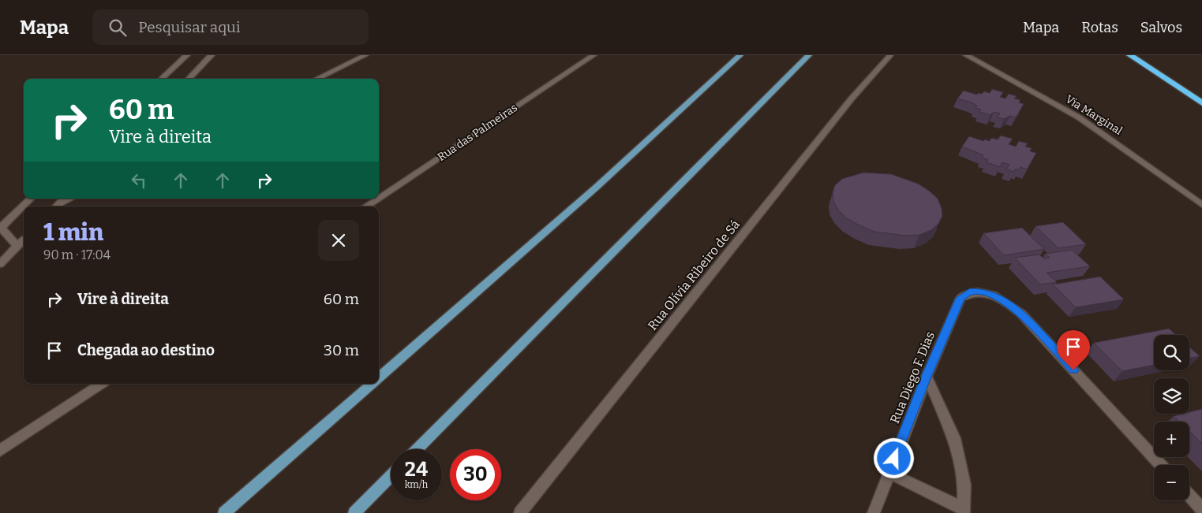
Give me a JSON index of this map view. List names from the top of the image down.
{
  "streets": {
    "street": [
      "Via Marginal",
      "Rua das Palmeiras",
      "Rua Olívia Ribeiro de Sá",
      "Rua Diego F. Dias"
    ]
  },
  "page": {
    "header": "Mapa",
    "search": "Pesquisar aqui",
    "nav": ["Mapa", "Rotas", "Salvos"],
    "turn": ["60 m", "Vire à direita"],
    "heading": ["1 min", "90 m · 17:04"],
    "list": [
      {
        "name": "Vire à direita",
        "value": "60 m"
      },
      {
        "name": "Chegada ao destino",
        "value": "30 m"
      }
    ],
    "map_buttons": ["+", "−"],
    "speed": "24 km/h",
    "limit": "30"
  }
}
